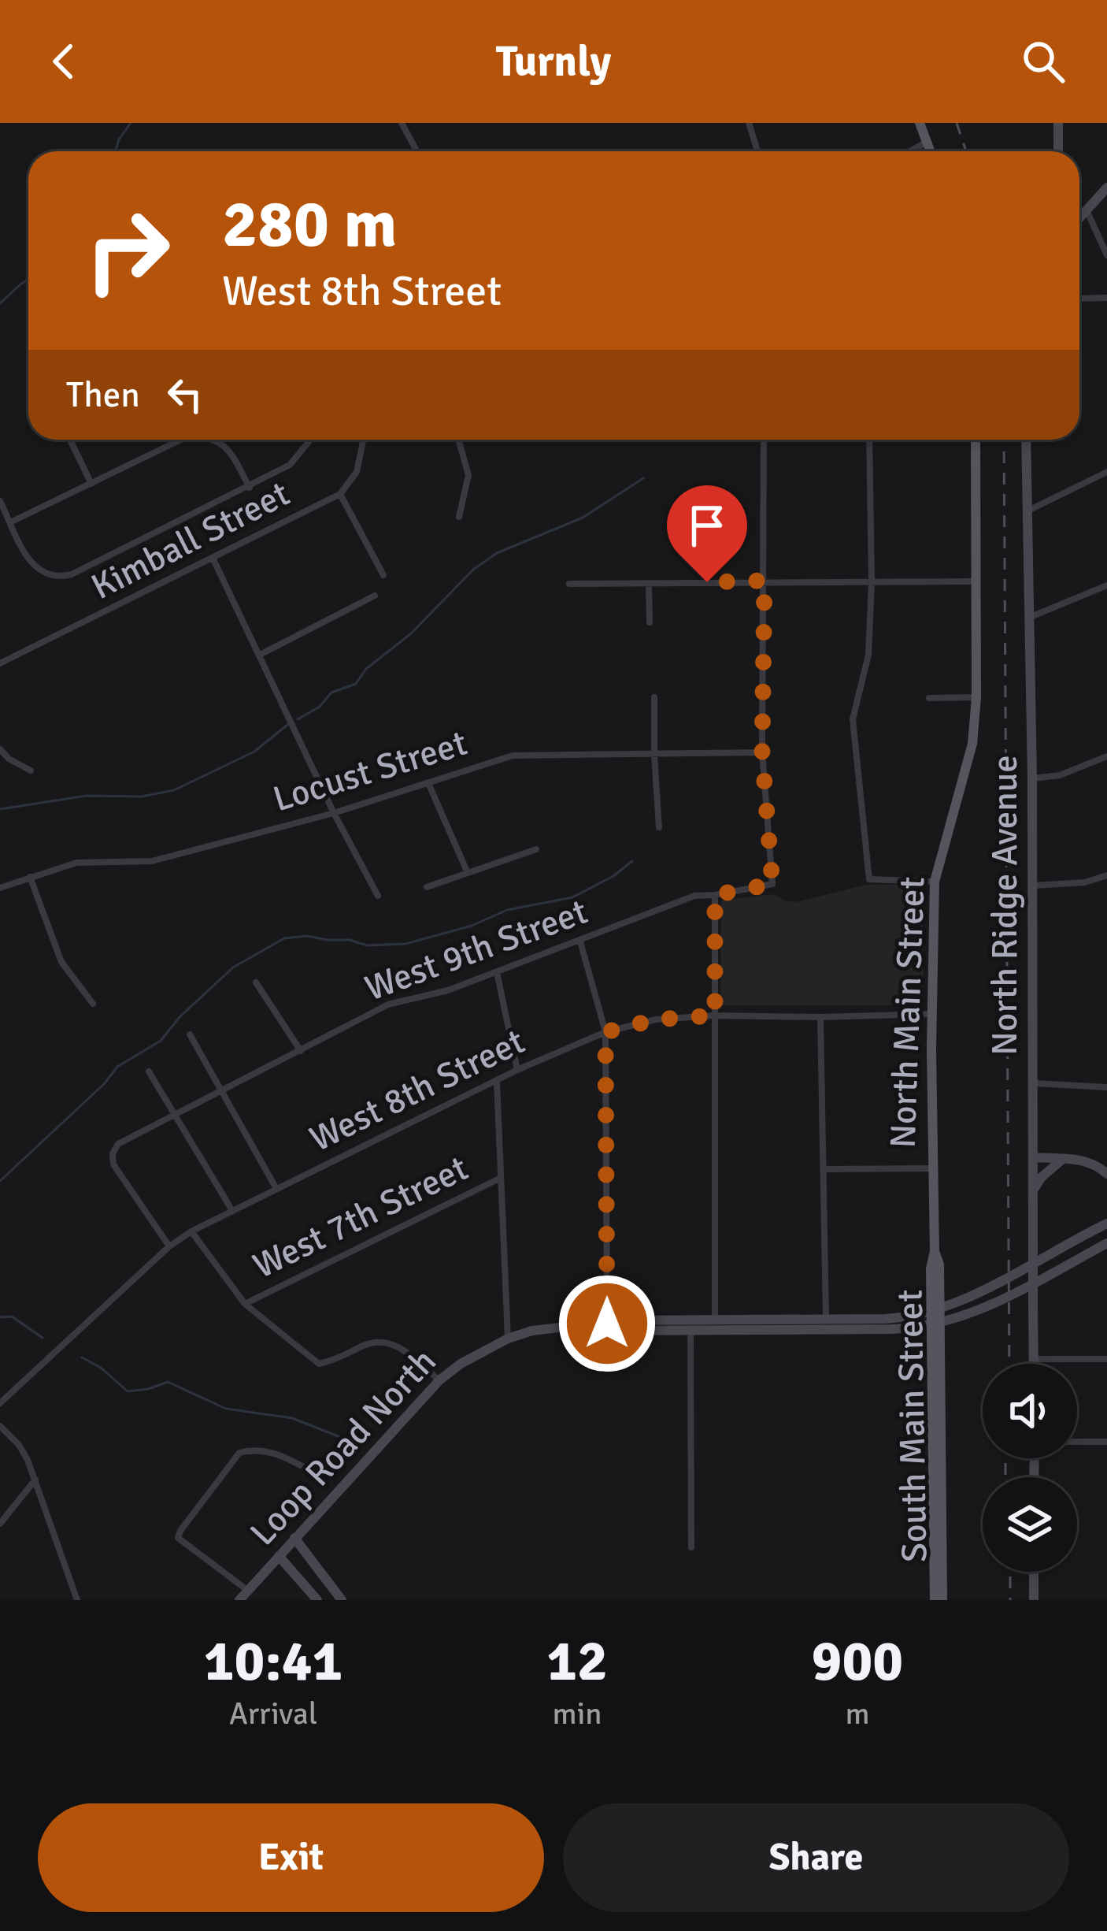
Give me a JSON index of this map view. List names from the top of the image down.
{
  "streets": {
    "main road": [
      "North Ridge Avenue",
      "North Main Street",
      "South Main Street",
      "Loop Road North"
    ],
    "street": [
      "Kimball Street",
      "Locust Street",
      "West 9th Street",
      "West 8th Street",
      "West 7th Street"
    ]
  },
  "crossings": [
    ["Locust Street", "West 9th Street"],
    ["West 9th Street", "West 8th Street"],
    ["North Main Street", "West 8th Street"],
    ["North Main Street", "South Main Street"],
    ["South Main Street", "Loop Road North"]
  ],
  "page": {
    "header": "Turnly",
    "turn": ["280 m", "West 8th Street"],
    "then": "Then",
    "eta": [
      "10:41",
      "Arrival",
      "12",
      "min",
      "900",
      "m"
    ],
    "buttons": ["Exit", "Share"]
  }
}
